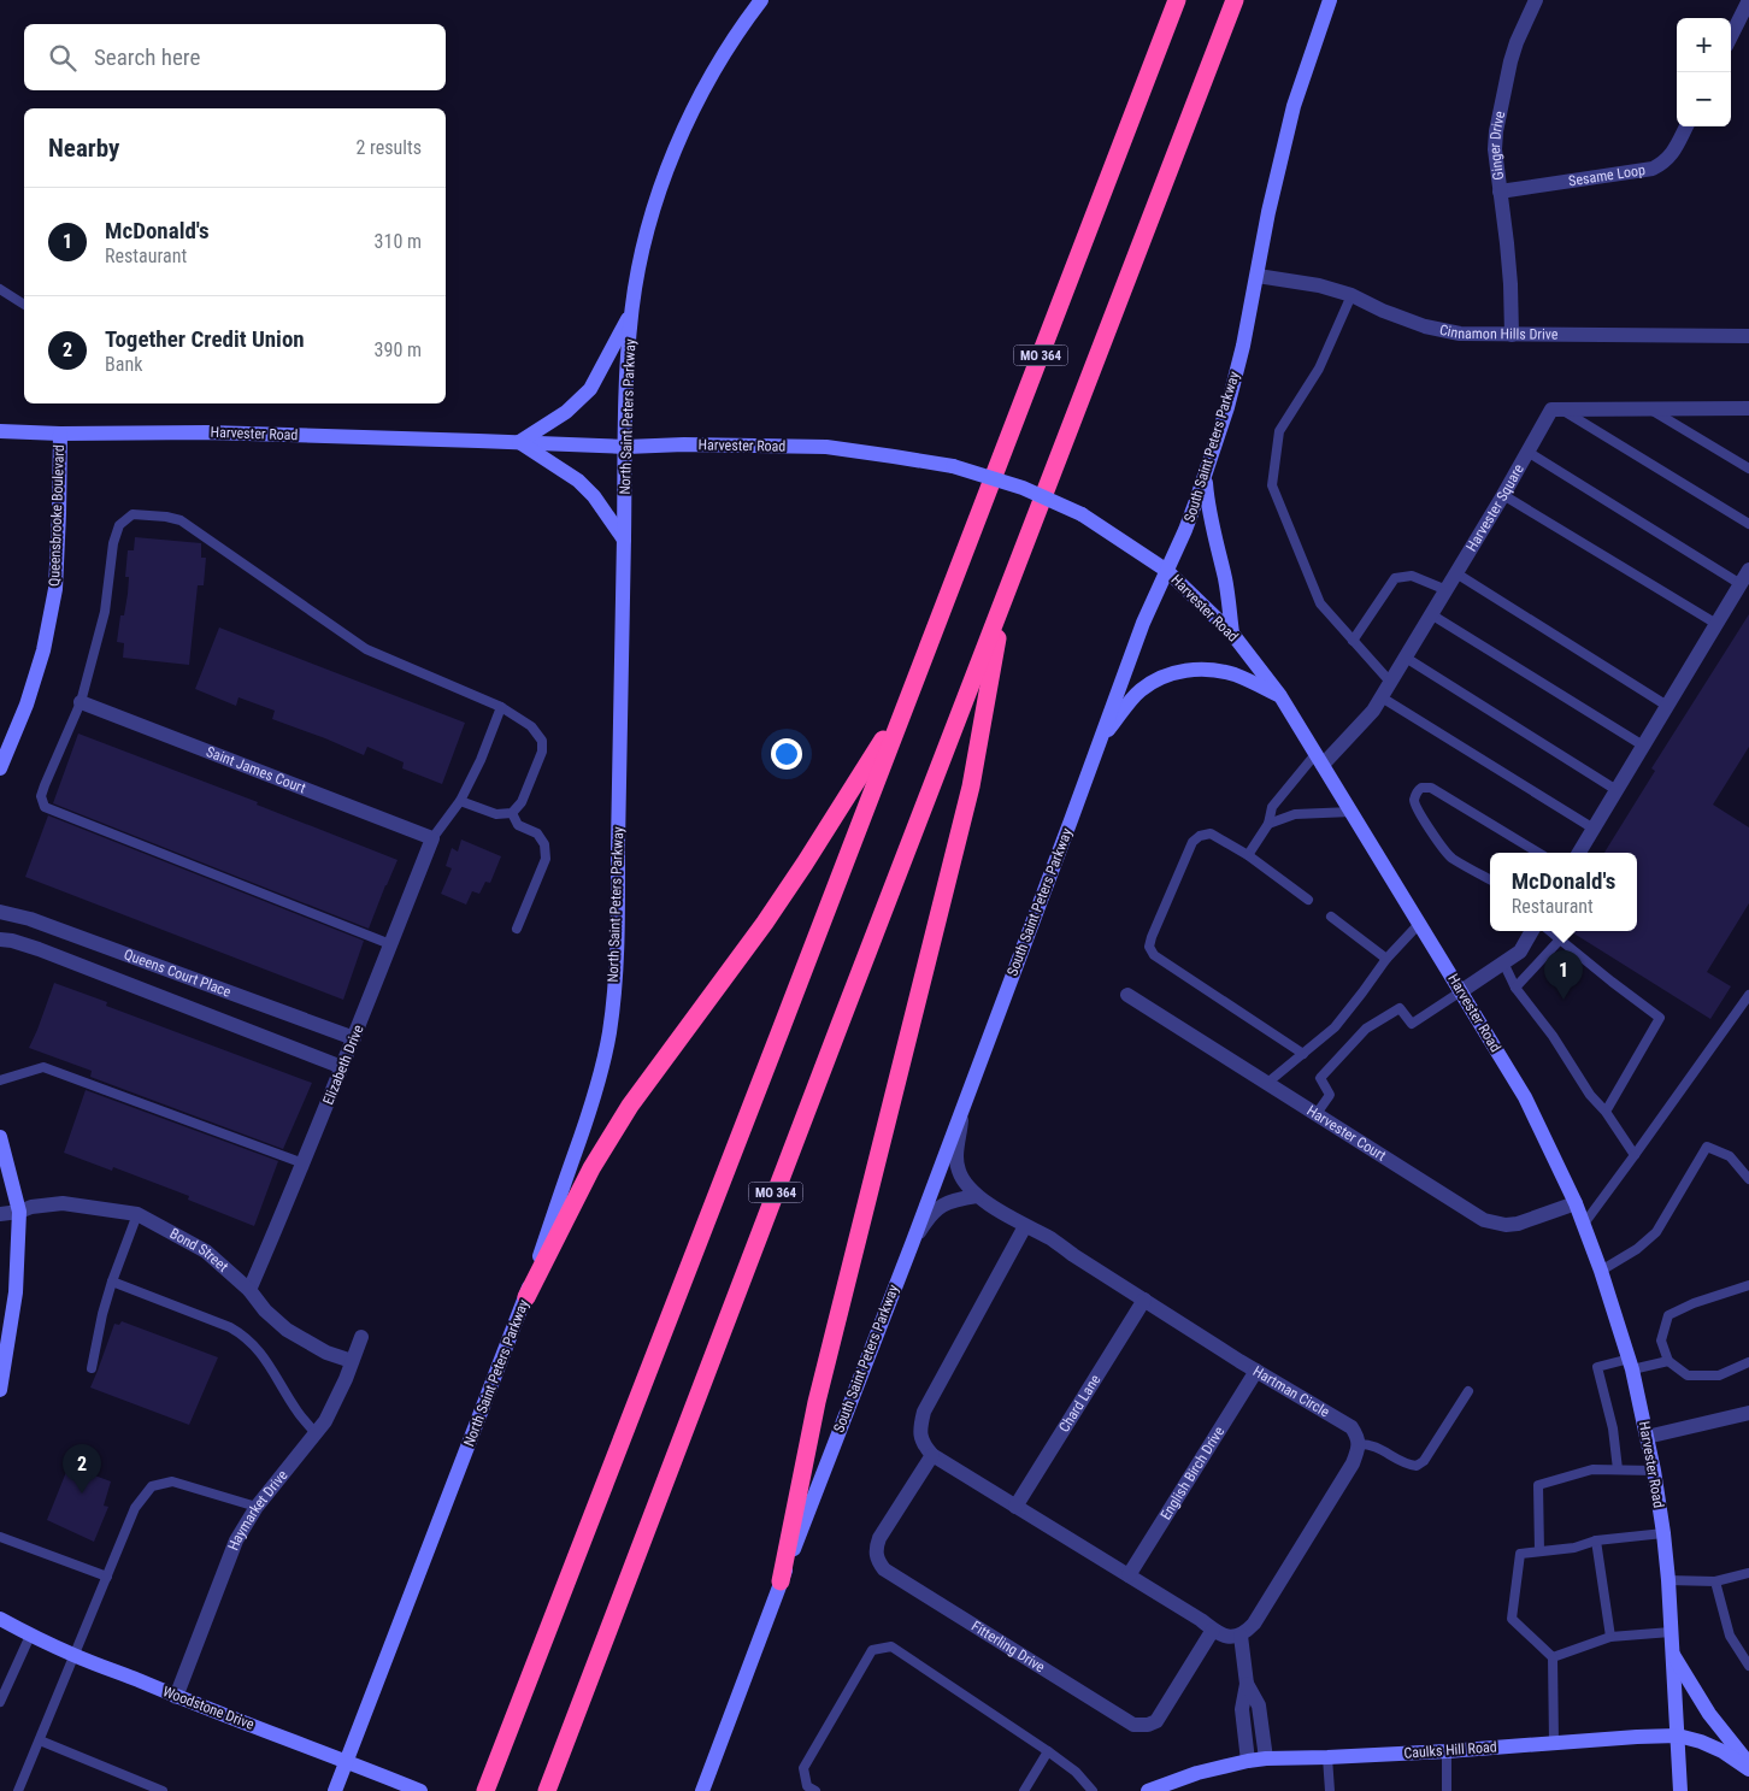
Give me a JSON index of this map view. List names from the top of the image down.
{
  "streets": {
    "highway": ["MO 364"],
    "main road": [
      "North Saint Peters Parkway",
      "Harvester Road",
      "South Saint Peters Parkway",
      "Queensbrooke Boulevard",
      "Woodstone Drive",
      "Caulks Hill Road"
    ],
    "street": [
      "Ginger Drive",
      "Sesame Loop",
      "Cinnamon Hills Drive",
      "Harvester Square",
      "Saint James Court",
      "Queens Court Place",
      "Elizabeth Drive",
      "Harvester Court",
      "Bond Street",
      "Hartman Circle",
      "Chard Lane",
      "English Birch Drive",
      "Haymarket Drive",
      "Fitterling Drive"
    ]
  },
  "crossings": [
    ["Ginger Drive", "Sesame Loop"],
    ["Ginger Drive", "Cinnamon Hills Drive"],
    ["Cinnamon Hills Drive", "South Saint Peters Parkway"],
    ["North Saint Peters Parkway", "Harvester Road"],
    ["North Saint Peters Parkway", "Woodstone Drive"],
    ["Harvester Road", "South Saint Peters Parkway"],
    ["Harvester Road", "Harvester Square"],
    ["Harvester Road", "Queensbrooke Boulevard"],
    ["Harvester Road", "Harvester Court"],
    ["Harvester Road", "Caulks Hill Road"],
    ["South Saint Peters Parkway", "Hartman Circle"],
    ["Saint James Court", "Elizabeth Drive"],
    ["Queens Court Place", "Elizabeth Drive"],
    ["Elizabeth Drive", "Bond Street"],
    ["Bond Street", "Haymarket Drive"],
    ["Hartman Circle", "Chard Lane"],
    ["Hartman Circle", "English Birch Drive"],
    ["Haymarket Drive", "Woodstone Drive"]
  ],
  "page": {
    "map_buttons": ["+", "−"],
    "search": "Search here",
    "heading": ["Nearby", "2 results"],
    "list": [
      {
        "mark": "1",
        "name": "McDonald's",
        "note": "Restaurant",
        "value": "310 m"
      },
      {
        "mark": "2",
        "name": "Together Credit Union",
        "note": "Bank",
        "value": "390 m"
      }
    ],
    "popup": ["McDonald's", "Restaurant"],
    "pins": ["1", "2"]
  }
}
